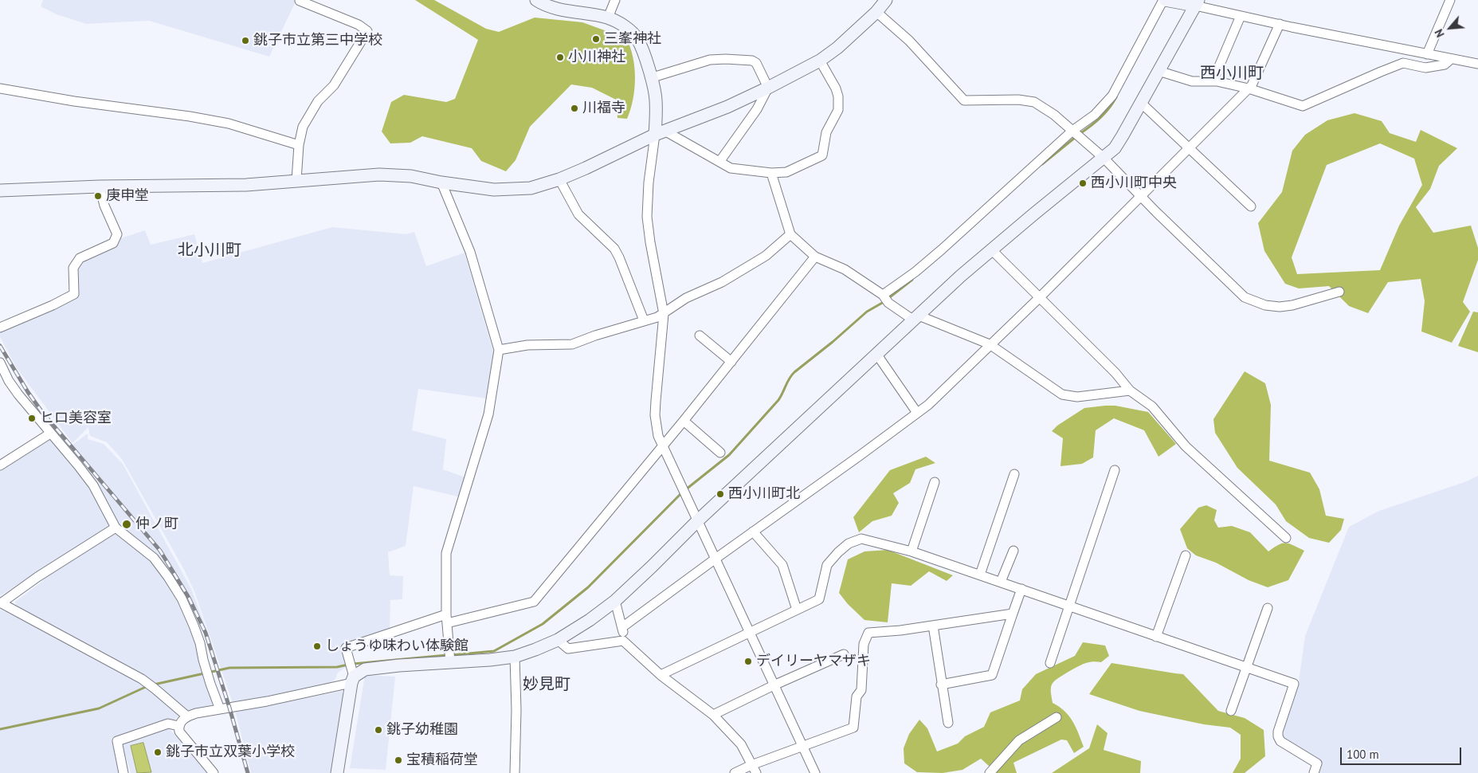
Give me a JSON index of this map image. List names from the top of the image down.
{
  "districts": ["西小川町", "北小川町", "妙見町"],
  "places": [
    "三峯神社",
    "銚子市立第三中学校",
    "小川神社",
    "川福寺",
    "西小川町中央",
    "庚申堂",
    "ヒロ美容室",
    "西小川町北",
    "仲ノ町",
    "しょうゆ味わい体験館",
    "デイリーヤマザキ",
    "銚子幼稚園",
    "銚子市立双葉小学校",
    "宝積稲荷堂"
  ],
  "scale_bar": "100 m",
  "north": "bottom left"
}
